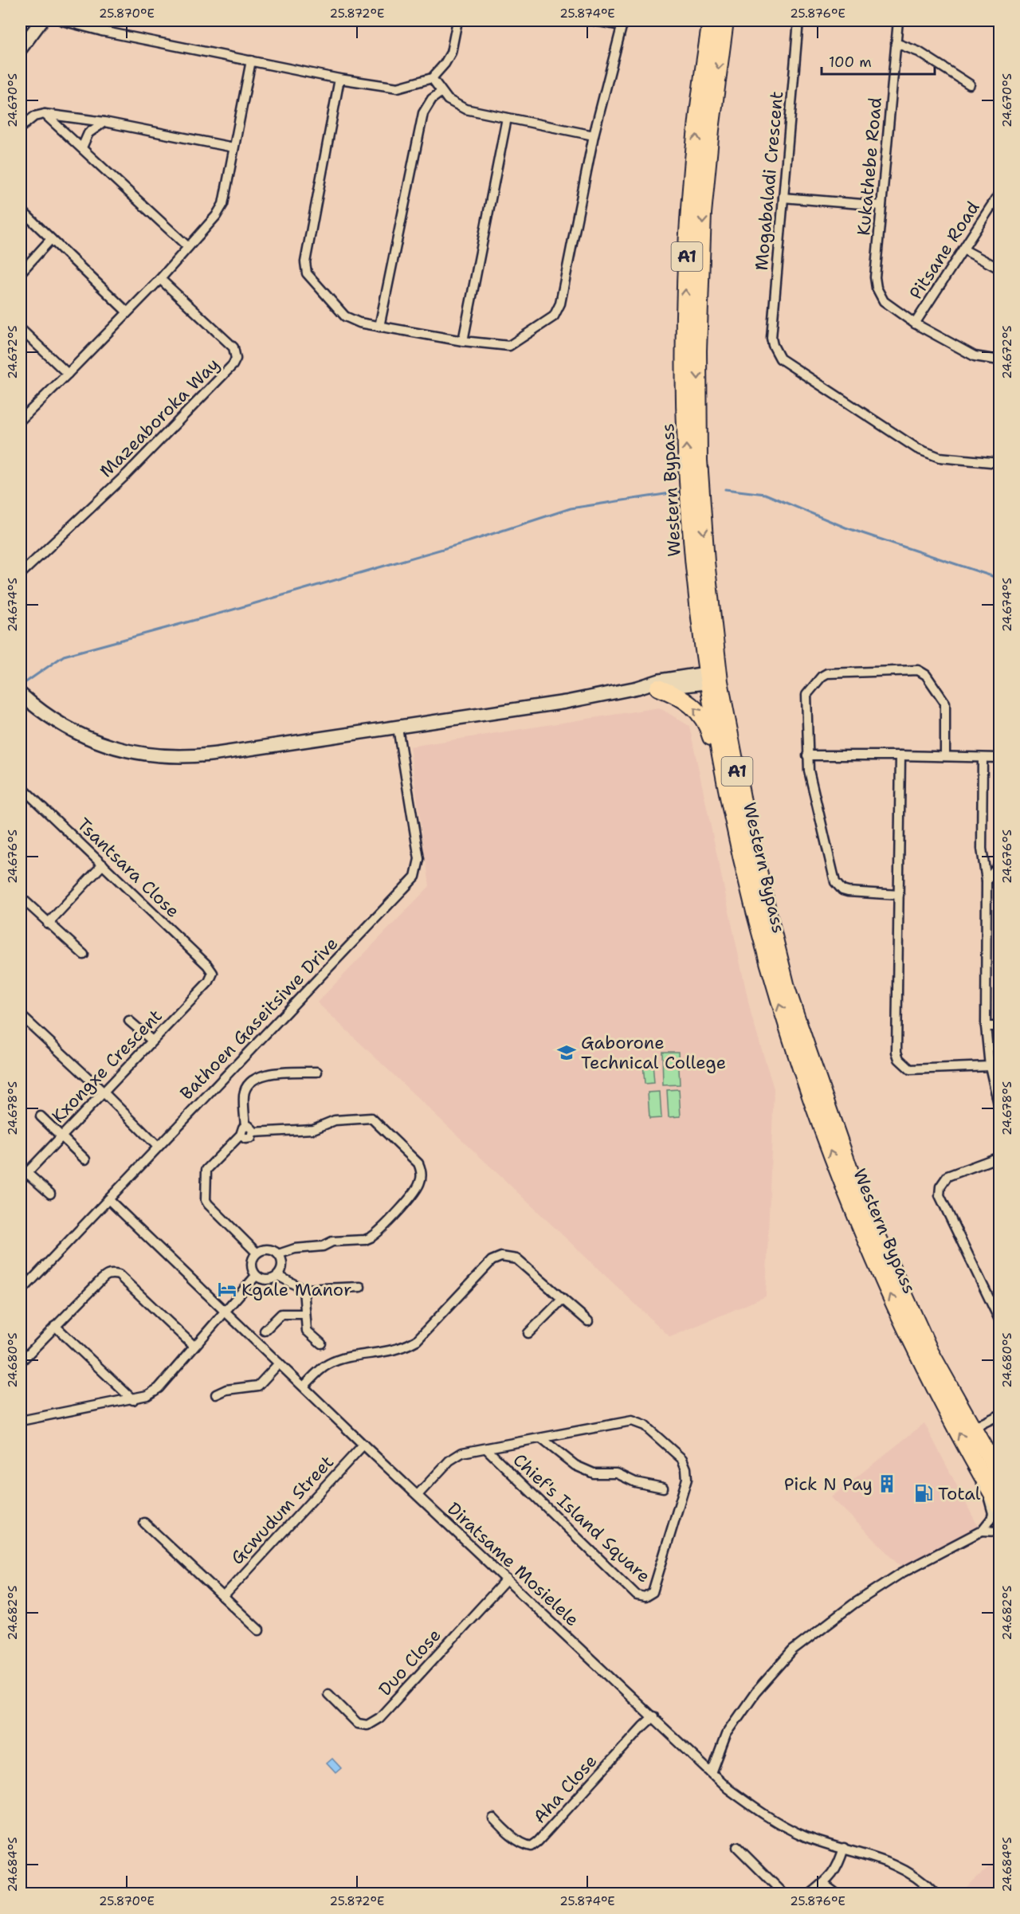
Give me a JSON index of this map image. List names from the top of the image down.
{
  "streets": {
    "highway": ["A1", "Western Bypass"],
    "street": [
      "Kukathebe Road",
      "Mogabaladi Crescent",
      "Pitsane Road",
      "Mazeaboroka Way",
      "Tsantsara Close",
      "Bathoen Gaseitsiwe Drive",
      "Kxongxe Crescent",
      "Gcwudum Street",
      "Chief's Island Square",
      "Diratsame Mosielele",
      "Duo Close",
      "Aha Close"
    ]
  },
  "crossings": [
    ["Kukathebe Road", "Pitsane Road"],
    ["Tsantsara Close", "Kxongxe Crescent"],
    ["Bathoen Gaseitsiwe Drive", "Diratsame Mosielele"],
    ["Gcwudum Street", "Diratsame Mosielele"],
    ["Chief's Island Square", "Diratsame Mosielele"],
    ["Diratsame Mosielele", "Duo Close"],
    ["Diratsame Mosielele", "Aha Close"]
  ],
  "places": {
    "school or university": ["Gaborone Technical College"],
    "hotel": ["Kgale Manor"],
    "building": ["Pick N Pay"],
    "fuel station": ["Total"]
  },
  "scale_bar": "100 m",
  "coordinates": [
    "25.870°E",
    "25.872°E",
    "25.874°E",
    "25.876°E",
    "24.670°S",
    "24.672°S",
    "24.674°S",
    "24.676°S",
    "24.678°S",
    "24.680°S",
    "24.682°S",
    "24.684°S"
  ]
}
